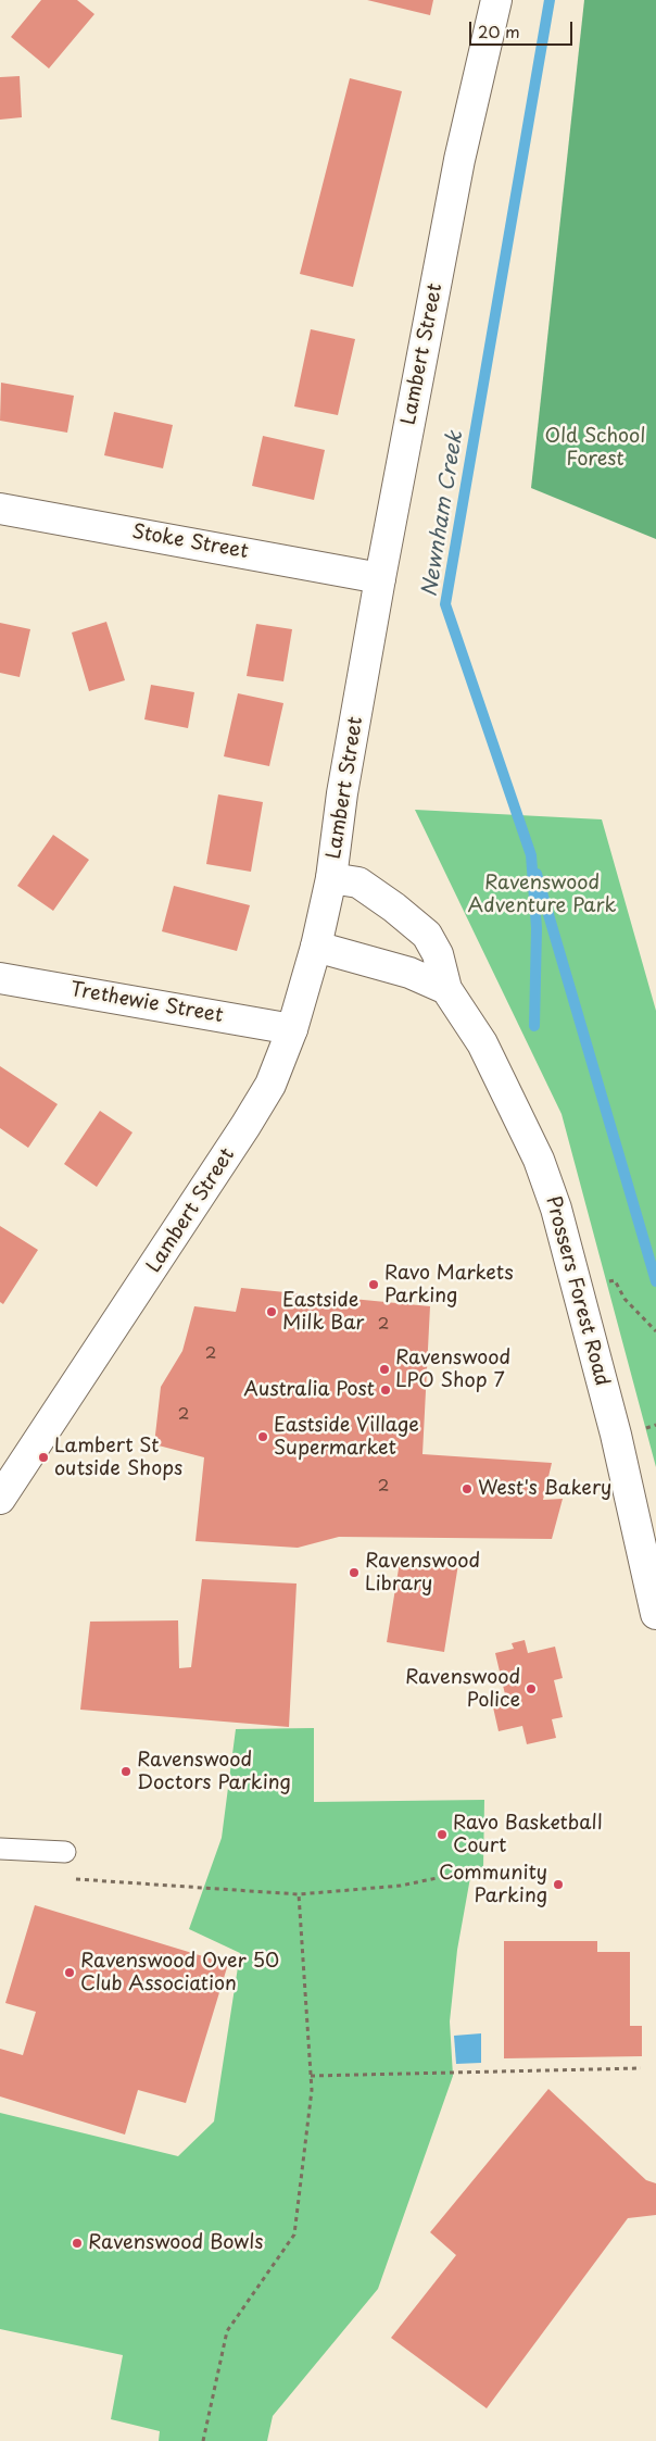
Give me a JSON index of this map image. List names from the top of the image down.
{
  "streets": {
    "street": [
      "Lambert Street",
      "Stoke Street",
      "Trethewie Street",
      "Prossers Forest Road"
    ]
  },
  "crossings": [
    ["Lambert Street", "Stoke Street"],
    ["Lambert Street", "Trethewie Street"],
    ["Lambert Street", "Prossers Forest Road"]
  ],
  "water": ["Newnham Creek"],
  "parks": ["Old School Forest", "Ravenswood Adventure Park"],
  "places": [
    "Ravo Markets Parking",
    "Eastside Milk Bar",
    "Ravenswood LPO Shop 7",
    "Australia Post",
    "Eastside Village Supermarket",
    "Lambert St outside Shops",
    "West's Bakery",
    "Ravenswood Library",
    "Ravenswood Police",
    "Ravenswood Doctors Parking",
    "Ravo Basketball Court",
    "Community Parking",
    "Ravenswood Over 50 Club Association",
    "Ravenswood Bowls"
  ],
  "house_numbers": [
    "2",
    "2",
    "2",
    "2"
  ],
  "scale_bar": "20 m"
}
